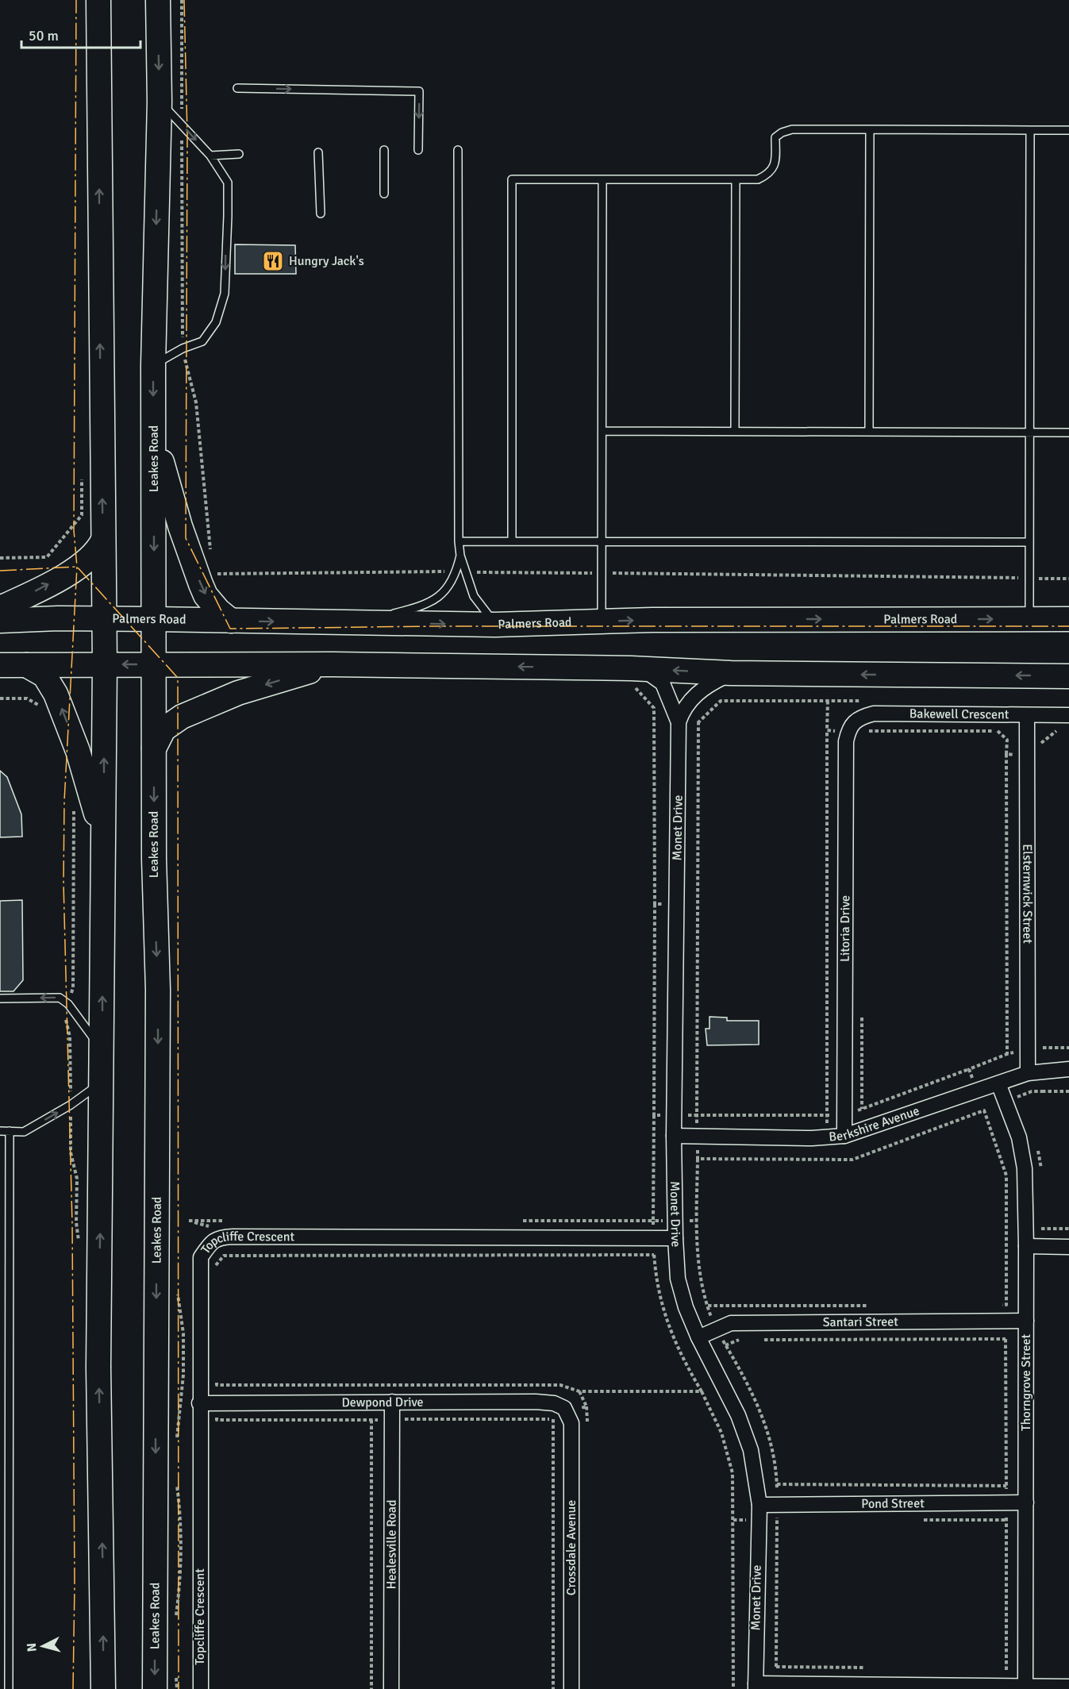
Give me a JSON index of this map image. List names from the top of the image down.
{
  "streets": {
    "highway": ["Leakes Road", "Palmers Road"],
    "street": [
      "Bakewell Crescent",
      "Monet Drive",
      "Elsternwick Street",
      "Litoria Drive",
      "Berkshire Avenue",
      "Topcliffe Crescent",
      "Santari Street",
      "Thorngrove Street",
      "Dewpond Drive",
      "Pond Street",
      "Healesville Road",
      "Crossdale Avenue"
    ]
  },
  "crossings": [
    ["Leakes Road", "Palmers Road"],
    ["Bakewell Crescent", "Elsternwick Street"],
    ["Bakewell Crescent", "Litoria Drive"],
    ["Monet Drive", "Berkshire Avenue"],
    ["Monet Drive", "Topcliffe Crescent"],
    ["Monet Drive", "Santari Street"],
    ["Monet Drive", "Pond Street"],
    ["Elsternwick Street", "Berkshire Avenue"],
    ["Litoria Drive", "Berkshire Avenue"],
    ["Berkshire Avenue", "Thorngrove Street"],
    ["Topcliffe Crescent", "Dewpond Drive"],
    ["Santari Street", "Thorngrove Street"],
    ["Thorngrove Street", "Pond Street"],
    ["Dewpond Drive", "Healesville Road"],
    ["Dewpond Drive", "Crossdale Avenue"]
  ],
  "places": {
    "restaurant": ["Hungry Jack's"]
  },
  "scale_bar": "50 m",
  "north": "left"
}
